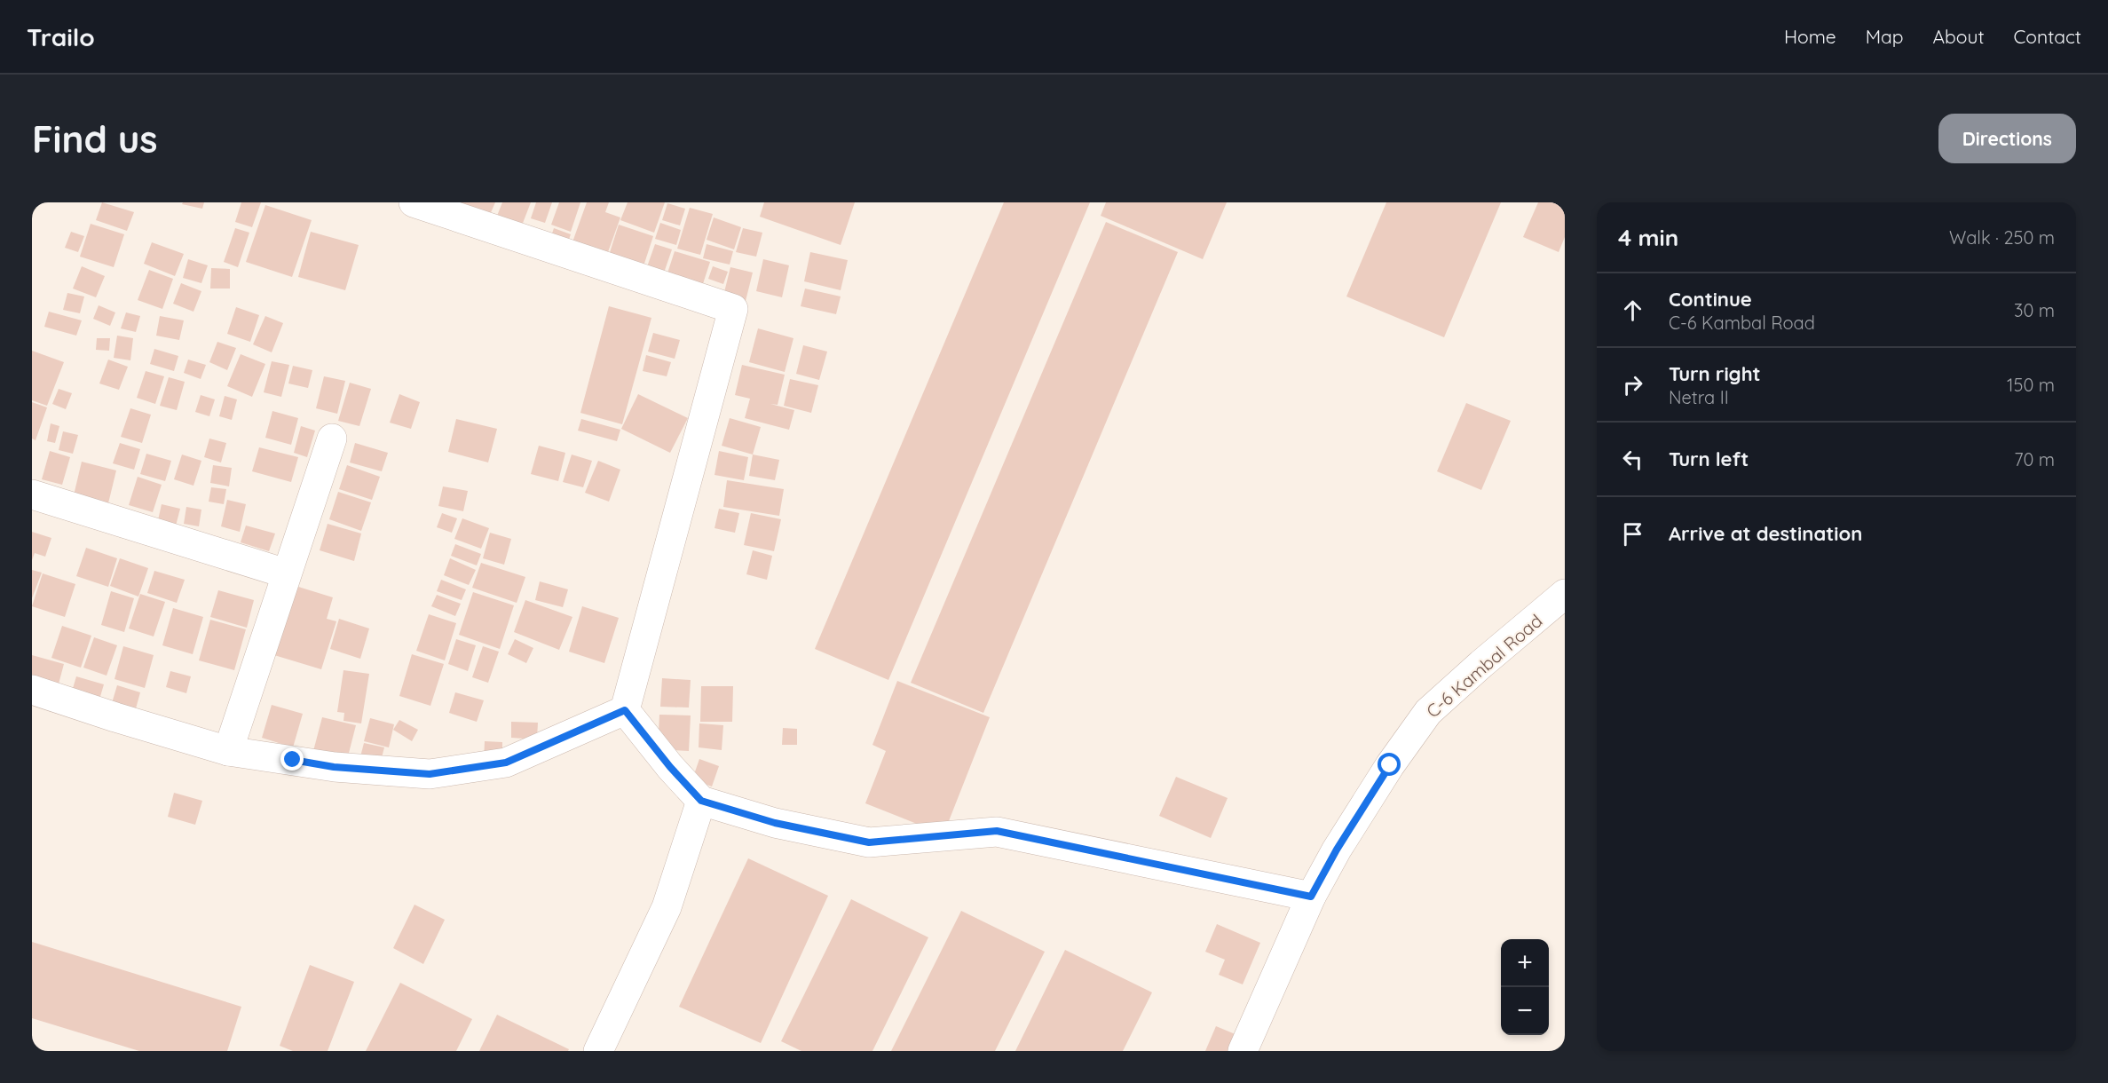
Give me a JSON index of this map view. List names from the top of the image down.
{
  "streets": {
    "street": ["C-6 Kambal Road"]
  },
  "page": {
    "header": "Trailo",
    "nav": [
      "Home",
      "Map",
      "About",
      "Contact"
    ],
    "buttons": "Directions",
    "title": "Find us",
    "heading": ["4 min", "Walk · 250 m"],
    "list": [
      ["Continue", "C-6 Kambal Road", "30 m"],
      ["Turn right", "Netra II", "150 m"],
      ["Turn left", "70 m"],
      "Arrive at destination"
    ],
    "map_buttons": ["+", "−"]
  }
}
